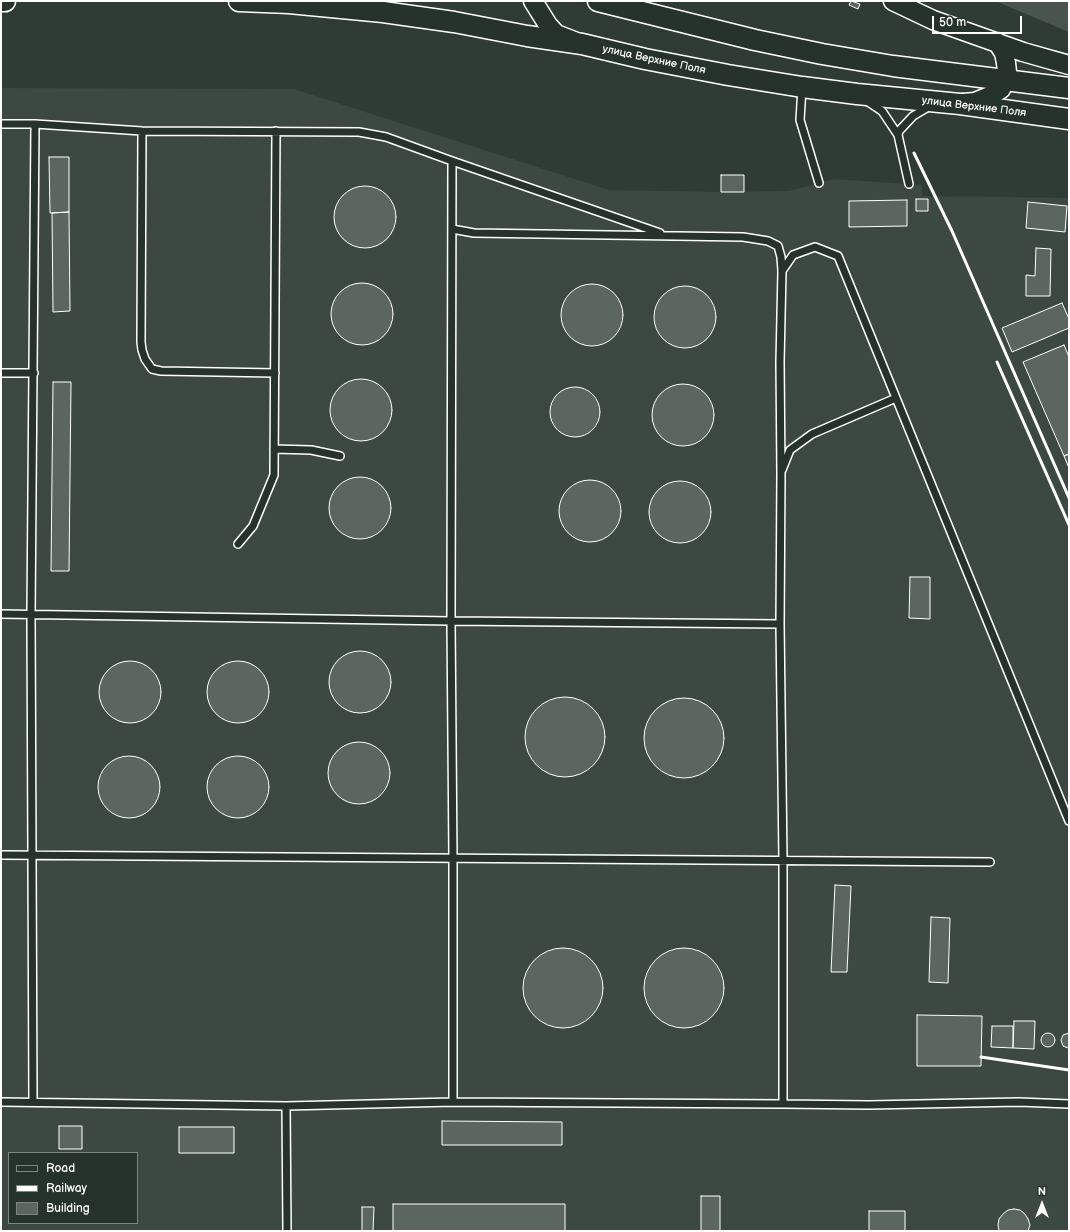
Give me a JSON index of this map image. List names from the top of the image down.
{
  "streets": {
    "main road": ["улица Верхние Поля"]
  },
  "legend": ["Road", "Railway", "Building"],
  "scale_bar": "50 m",
  "north": "top"
}
